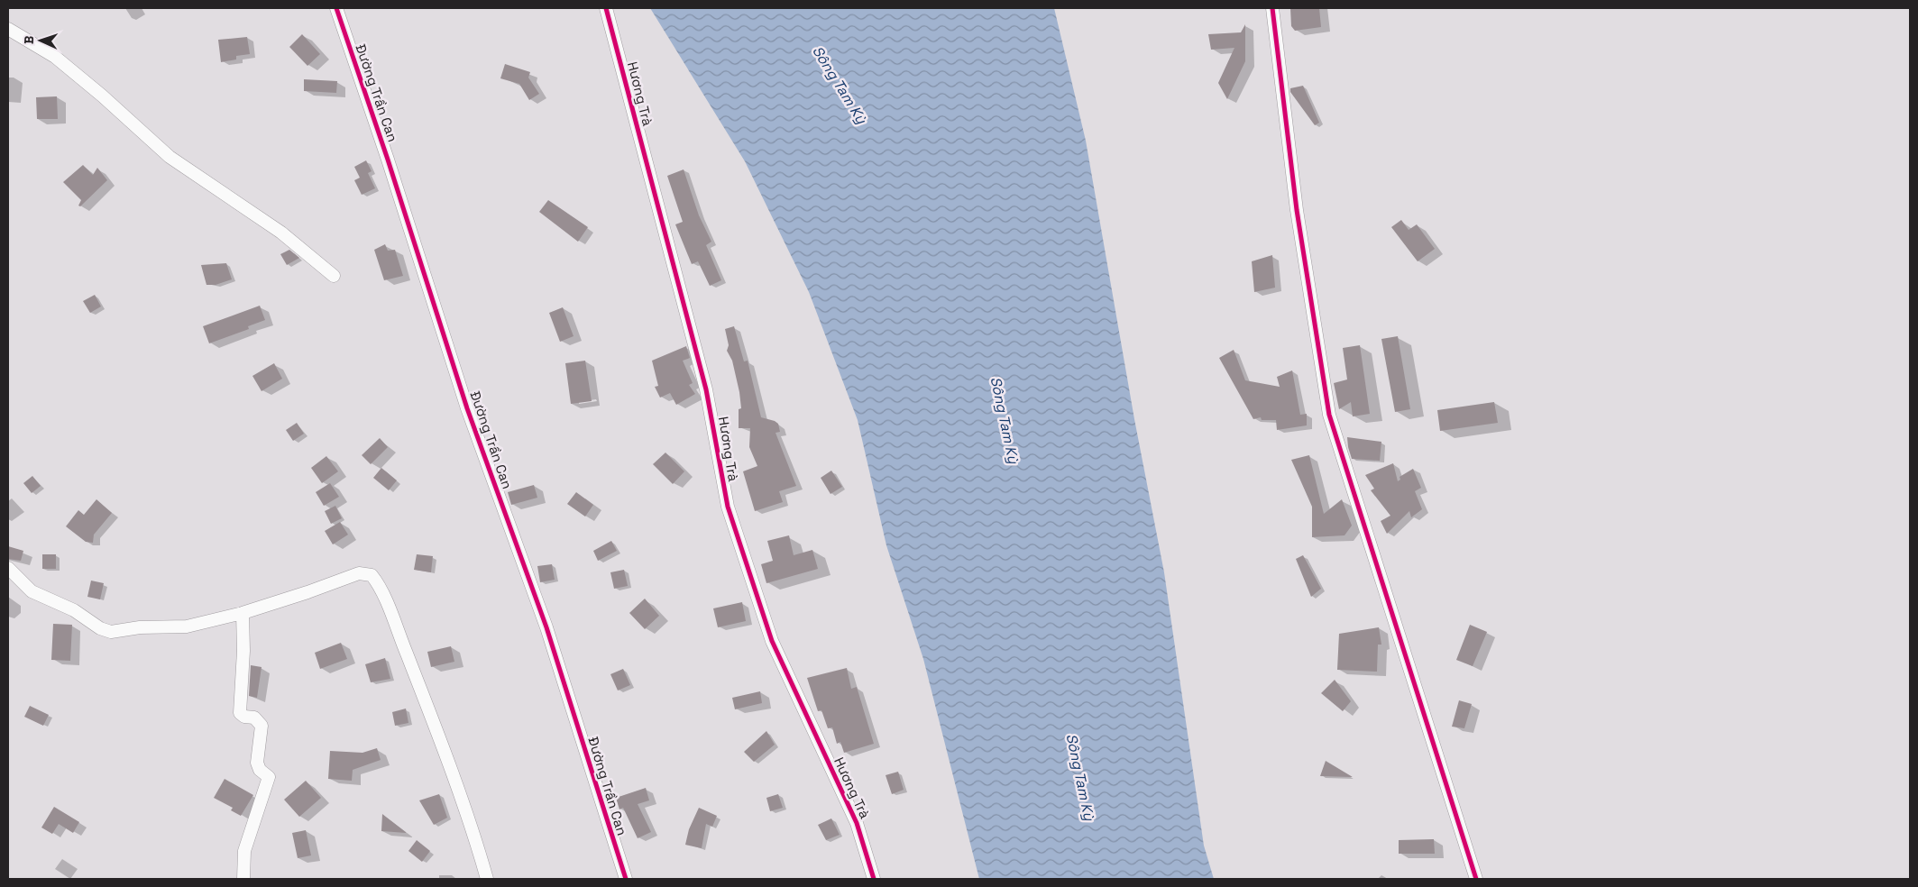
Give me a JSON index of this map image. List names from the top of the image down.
{
  "streets": {
    "street": ["Đường Trần Can", "Hương Trà"]
  },
  "water": ["Sông Tam Kỳ"],
  "north": "left"
}
